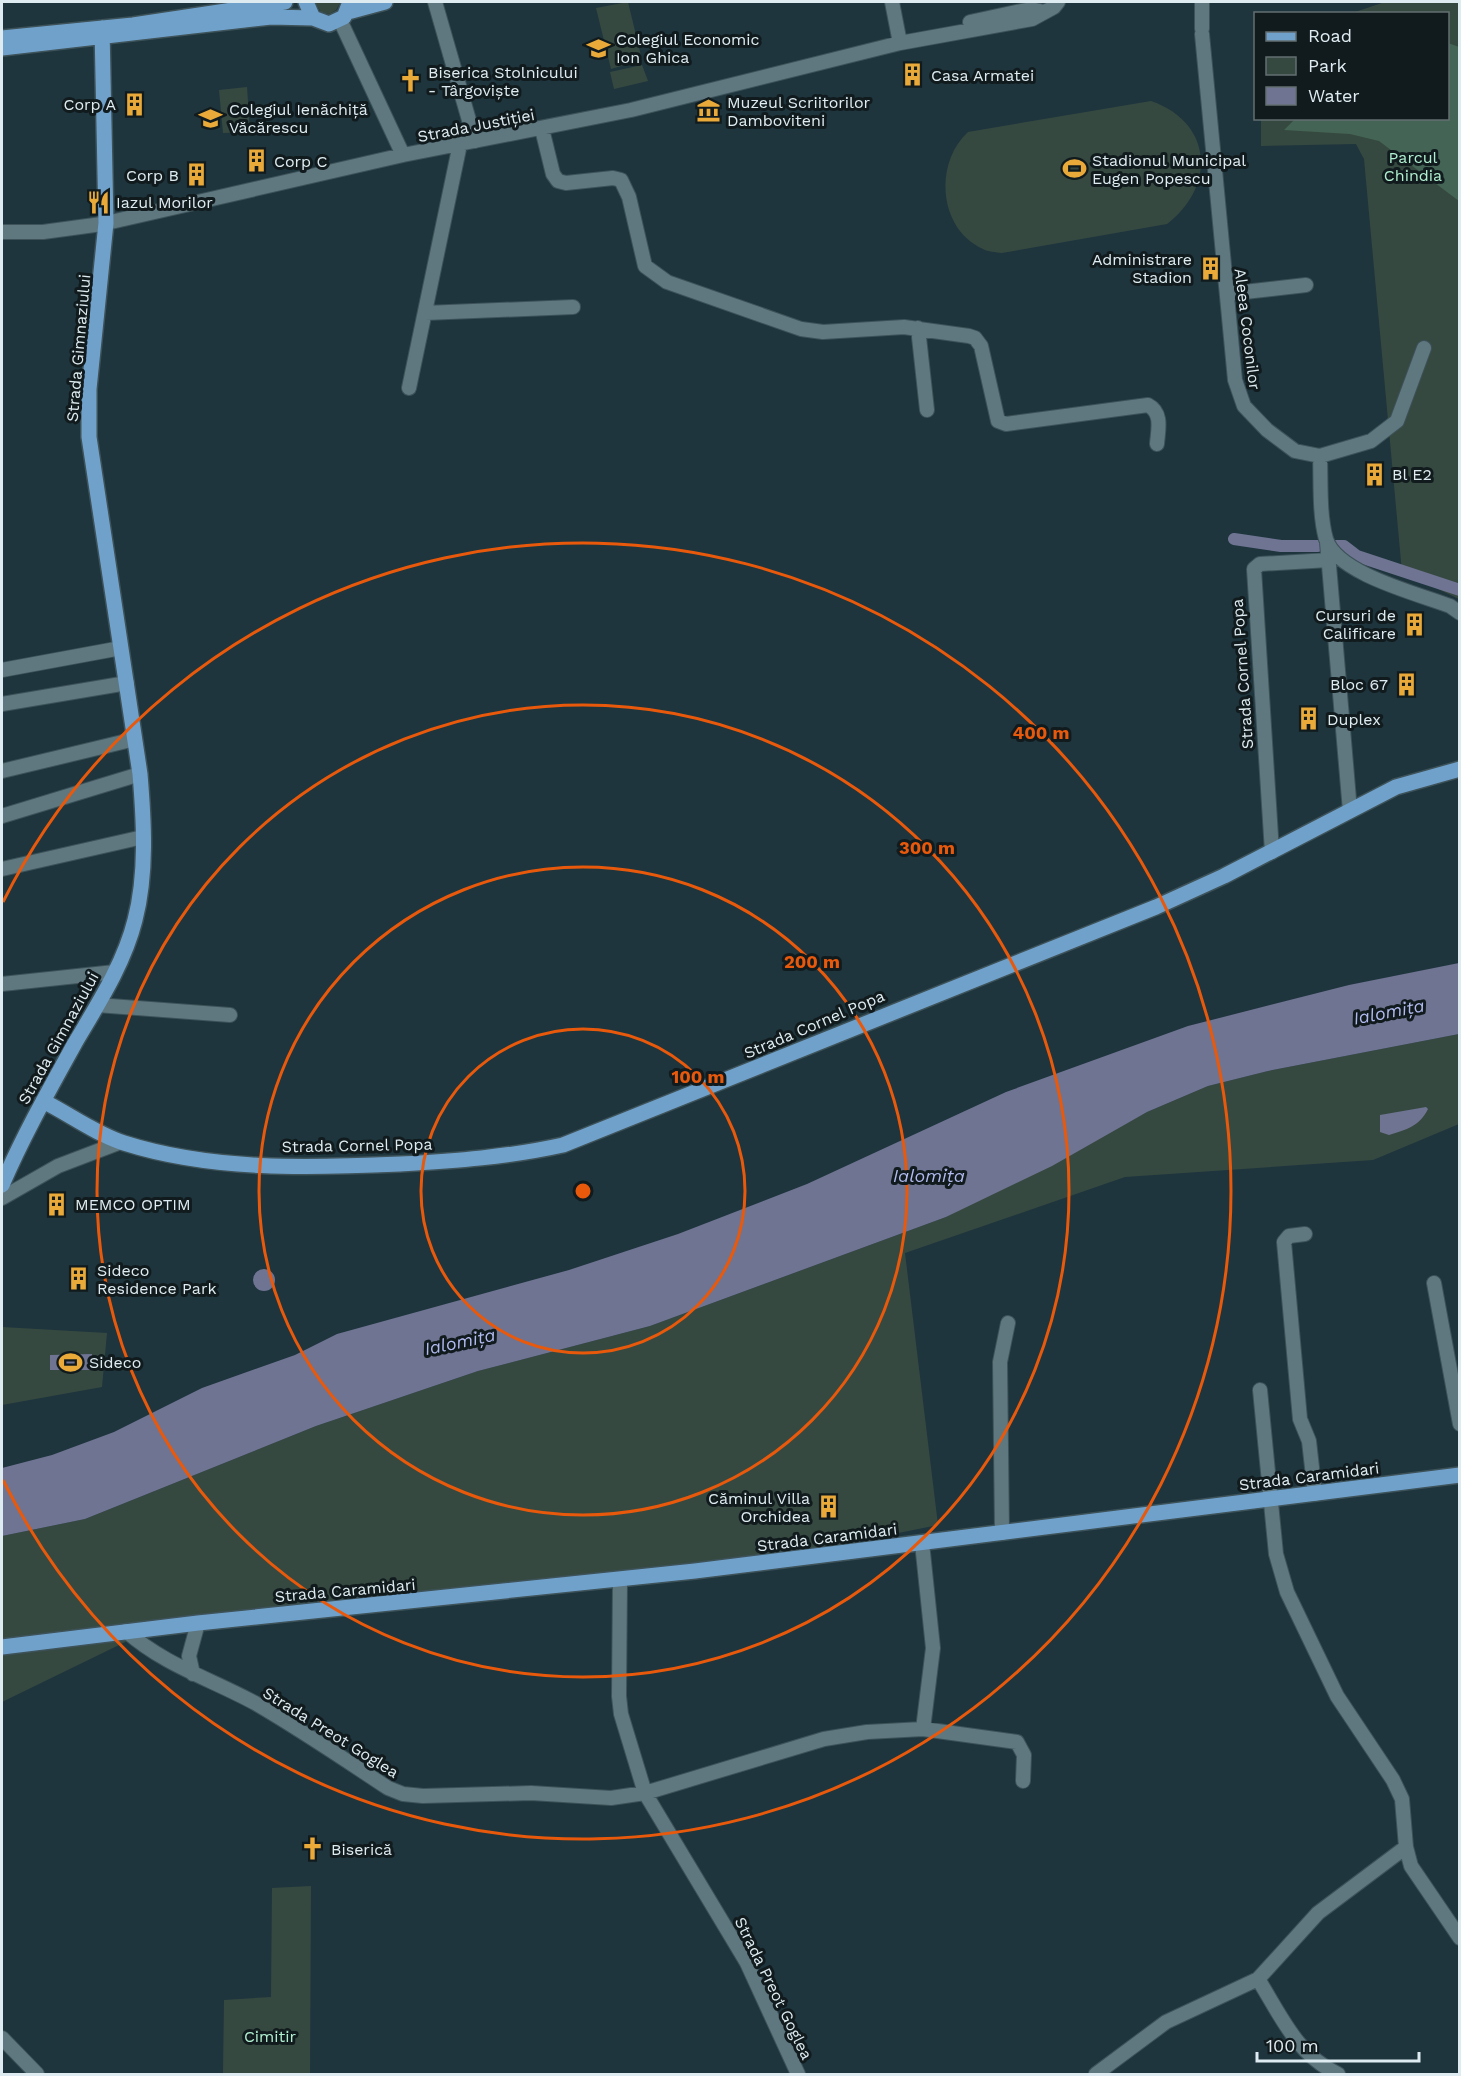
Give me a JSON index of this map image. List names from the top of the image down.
{
  "streets": {
    "main road": ["Strada Gimnaziului", "Strada Cornel Popa", "Strada Caramidari"],
    "street": ["Strada Justiției", "Aleea Coconilor", "Strada Preot Goglea"]
  },
  "crossings": [
    ["Strada Justiției", "Strada Gimnaziului"],
    ["Strada Gimnaziului", "Strada Cornel Popa"],
    ["Strada Caramidari", "Strada Preot Goglea"]
  ],
  "water": ["Ialomița"],
  "parks": ["Parcul Chindia", "Cimitir"],
  "places": {
    "school or university": ["Colegiul Economic Ion Ghica", "Colegiul Ienăchiță Văcărescu"],
    "building": [
      "Casa Armatei",
      "Corp A",
      "Corp C",
      "Corp B",
      "Administrare Stadion",
      "Bl E2",
      "Cursuri de Calificare",
      "Bloc 67",
      "Duplex",
      "MEMCO OPTIM",
      "Sideco Residence Park",
      "Căminul Villa Orchidea"
    ],
    "church": ["Biserica Stolnicului - Târgoviște", "Biserică"],
    "museum": ["Muzeul Scriitorilor Damboviteni"],
    "sports": ["Stadionul Municipal Eugen Popescu", "Sideco"],
    "restaurant": ["Iazul Morilor"]
  },
  "legend": ["Road", "Park", "Water"],
  "scale_bar": "100 m",
  "rings": [
    "400 m",
    "300 m",
    "200 m",
    "100 m"
  ]
}
